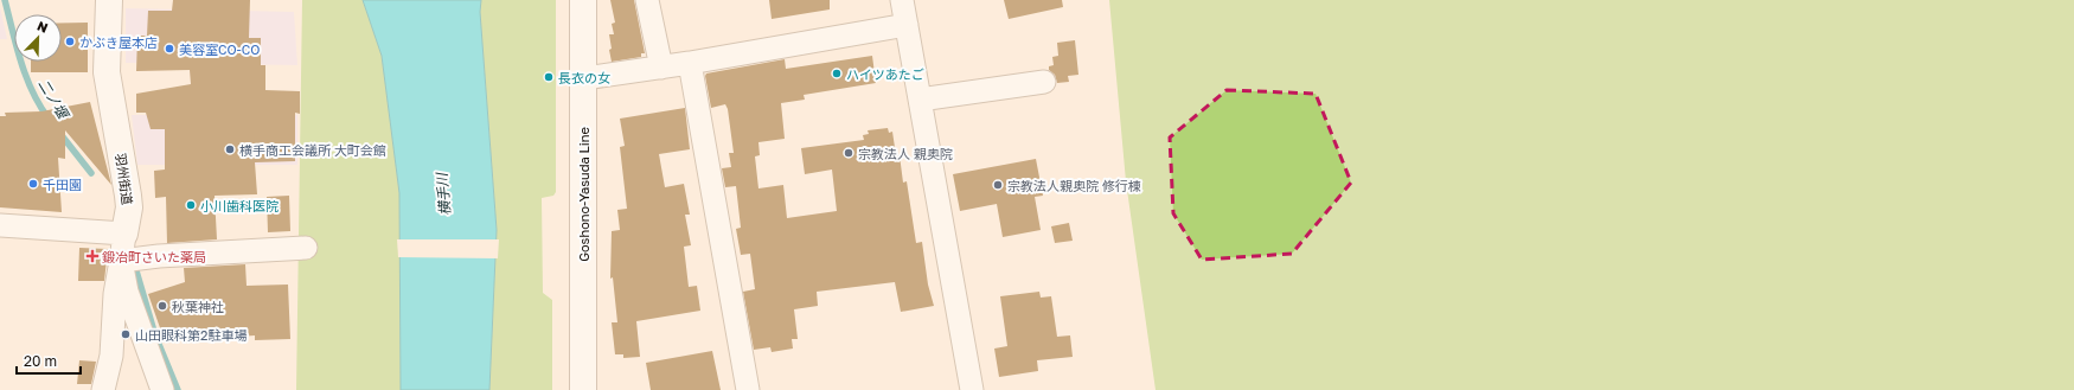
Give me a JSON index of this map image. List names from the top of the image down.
{
  "streets": {
    "main road": ["羽州街道", "Goshono-Yasuda Line"]
  },
  "water": ["二ノ堰", "横手川"],
  "places": {
    "other": [
      "かぶき屋本店",
      "美容室CO-CO",
      "ハイツあたご",
      "長衣の女",
      "横手商工会議所 大町会館",
      "宗教法人 親奥院",
      "千田園",
      "宗教法人親奥院 修行棟",
      "小川歯科医院",
      "秋葉神社",
      "山田眼科第2駐車場"
    ],
    "health": ["鍛冶町さいた薬局"]
  },
  "scale_bar": "20 m",
  "north": "top right"
}
